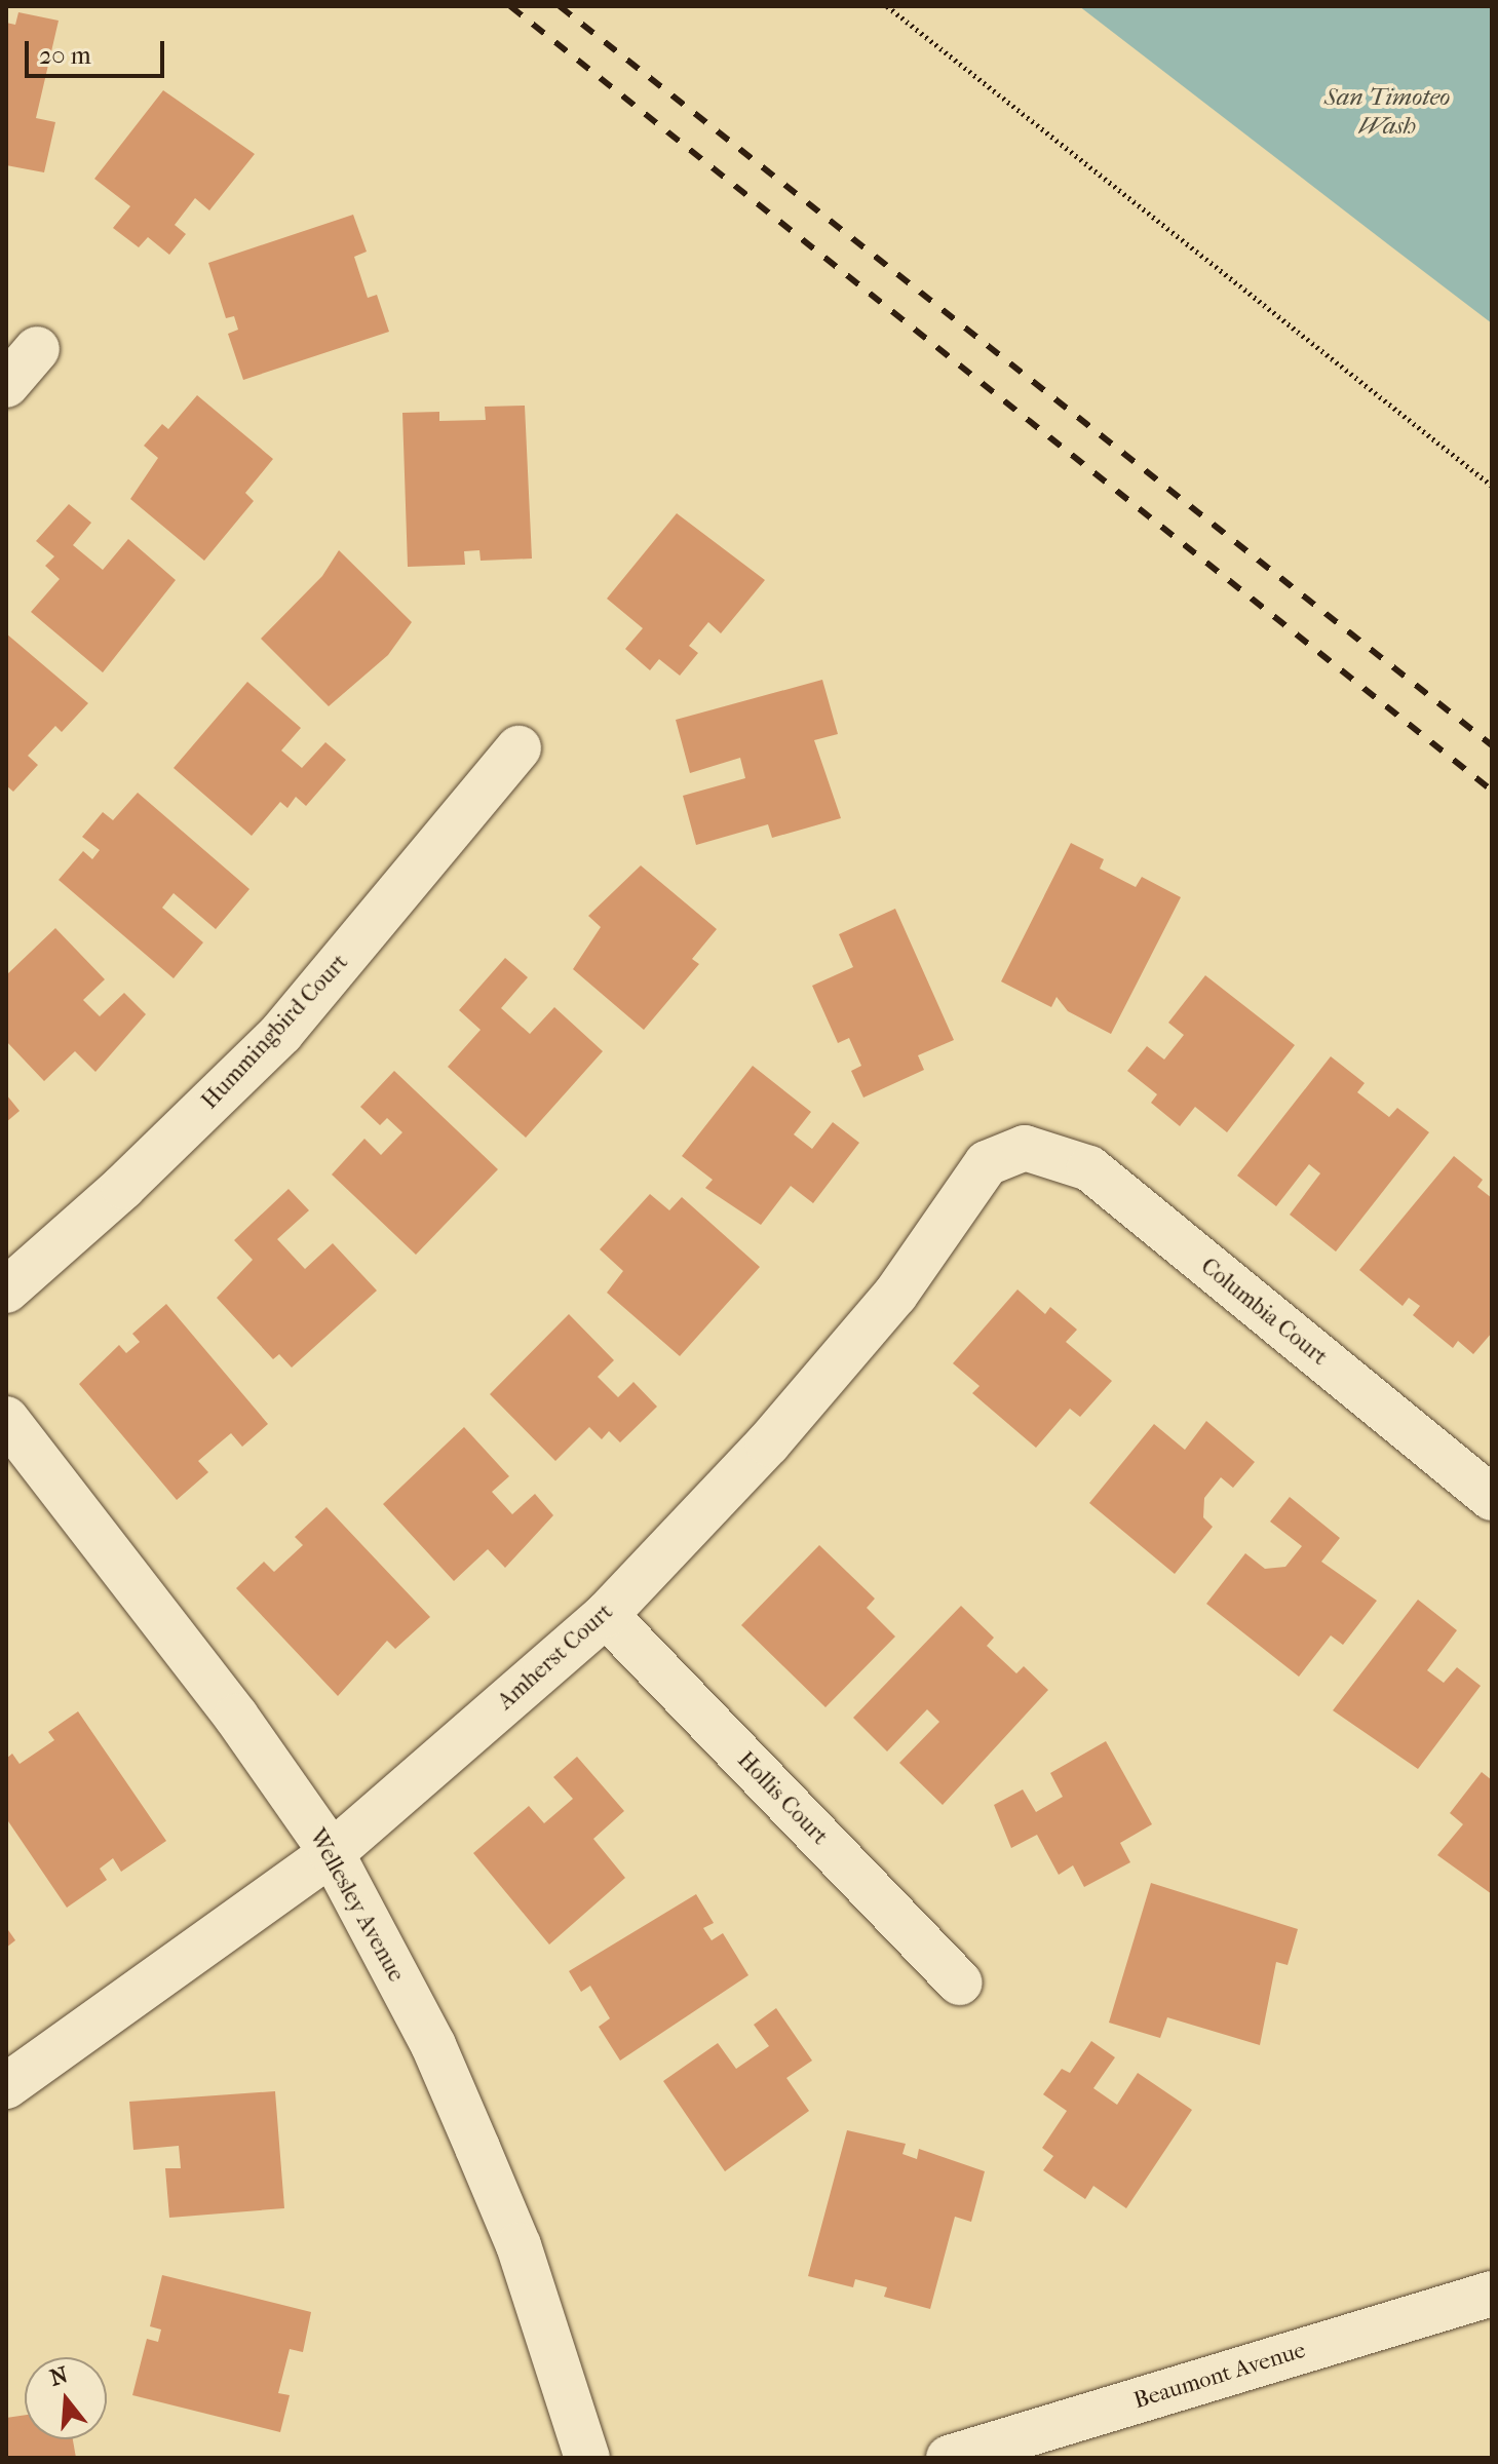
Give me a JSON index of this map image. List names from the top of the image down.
{
  "streets": {
    "street": [
      "Hummingbird Court",
      "Columbia Court",
      "Amherst Court",
      "Hollis Court",
      "Wellesley Avenue",
      "Beaumont Avenue"
    ]
  },
  "crossings": [
    ["Columbia Court", "Amherst Court"],
    ["Amherst Court", "Hollis Court"],
    ["Amherst Court", "Wellesley Avenue"]
  ],
  "water": ["San Timoteo Wash"],
  "scale_bar": "20 m",
  "north": "top"
}
